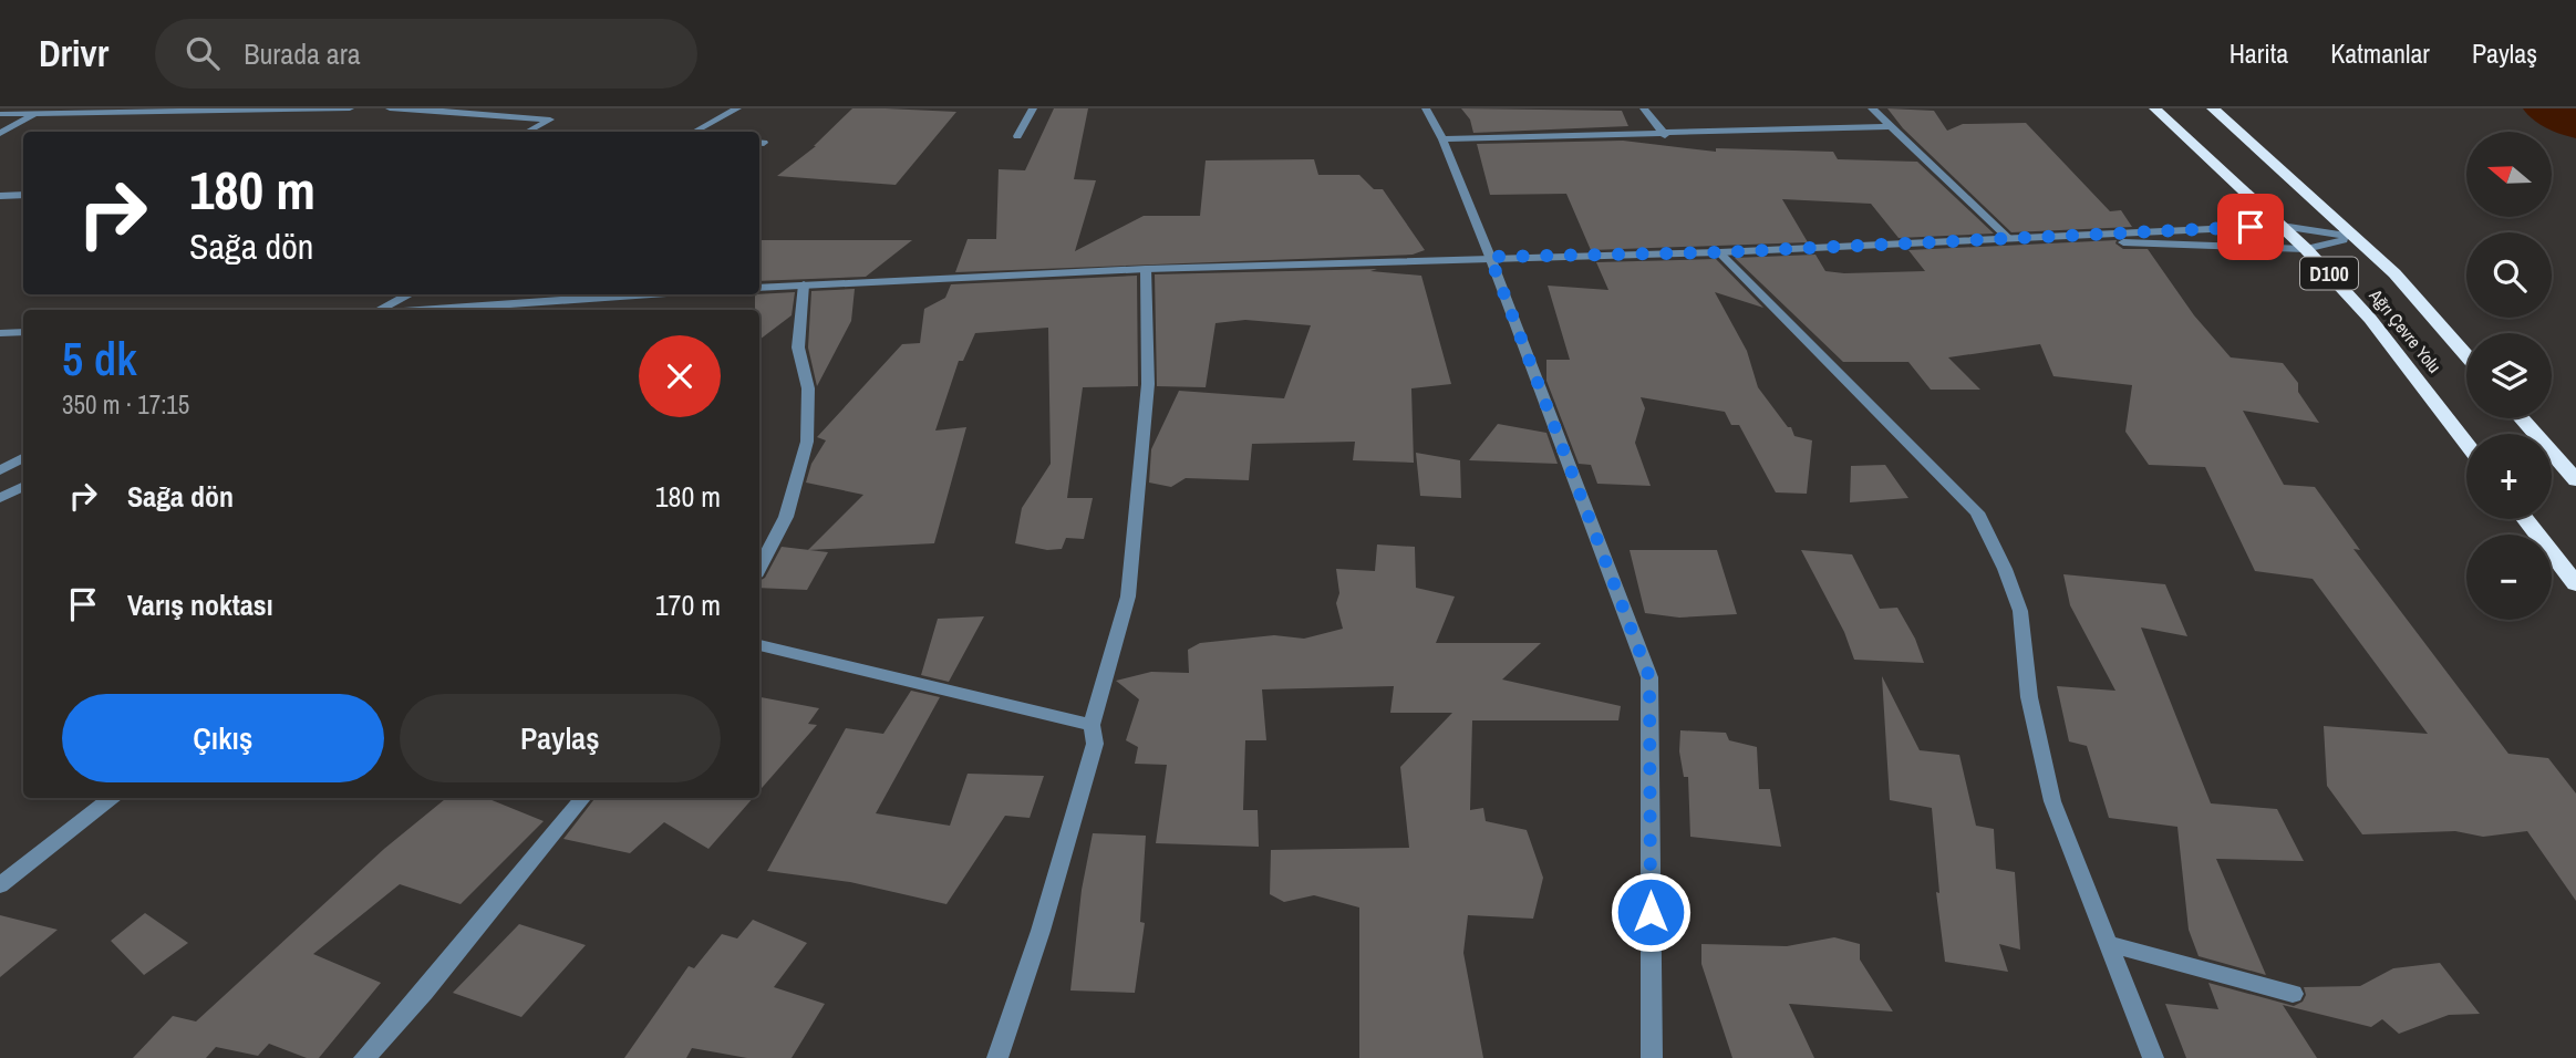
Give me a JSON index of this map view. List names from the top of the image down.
{
  "streets": {
    "highway": ["D100", "Ağrı Çevre Yolu"]
  },
  "north": "left",
  "page": {
    "header": "Drivr",
    "search": "Burada ara",
    "nav": ["Harita", "Katmanlar", "Paylaş"],
    "map_buttons": ["+", "−"],
    "turn": ["180 m", "Sağa dön"],
    "heading": ["5 dk", "350 m · 17:15"],
    "list": [
      {
        "name": "Sağa dön",
        "value": "180 m"
      },
      {
        "name": "Varış noktası",
        "value": "170 m"
      }
    ],
    "buttons": ["Çıkış", "Paylaş"]
  }
}
